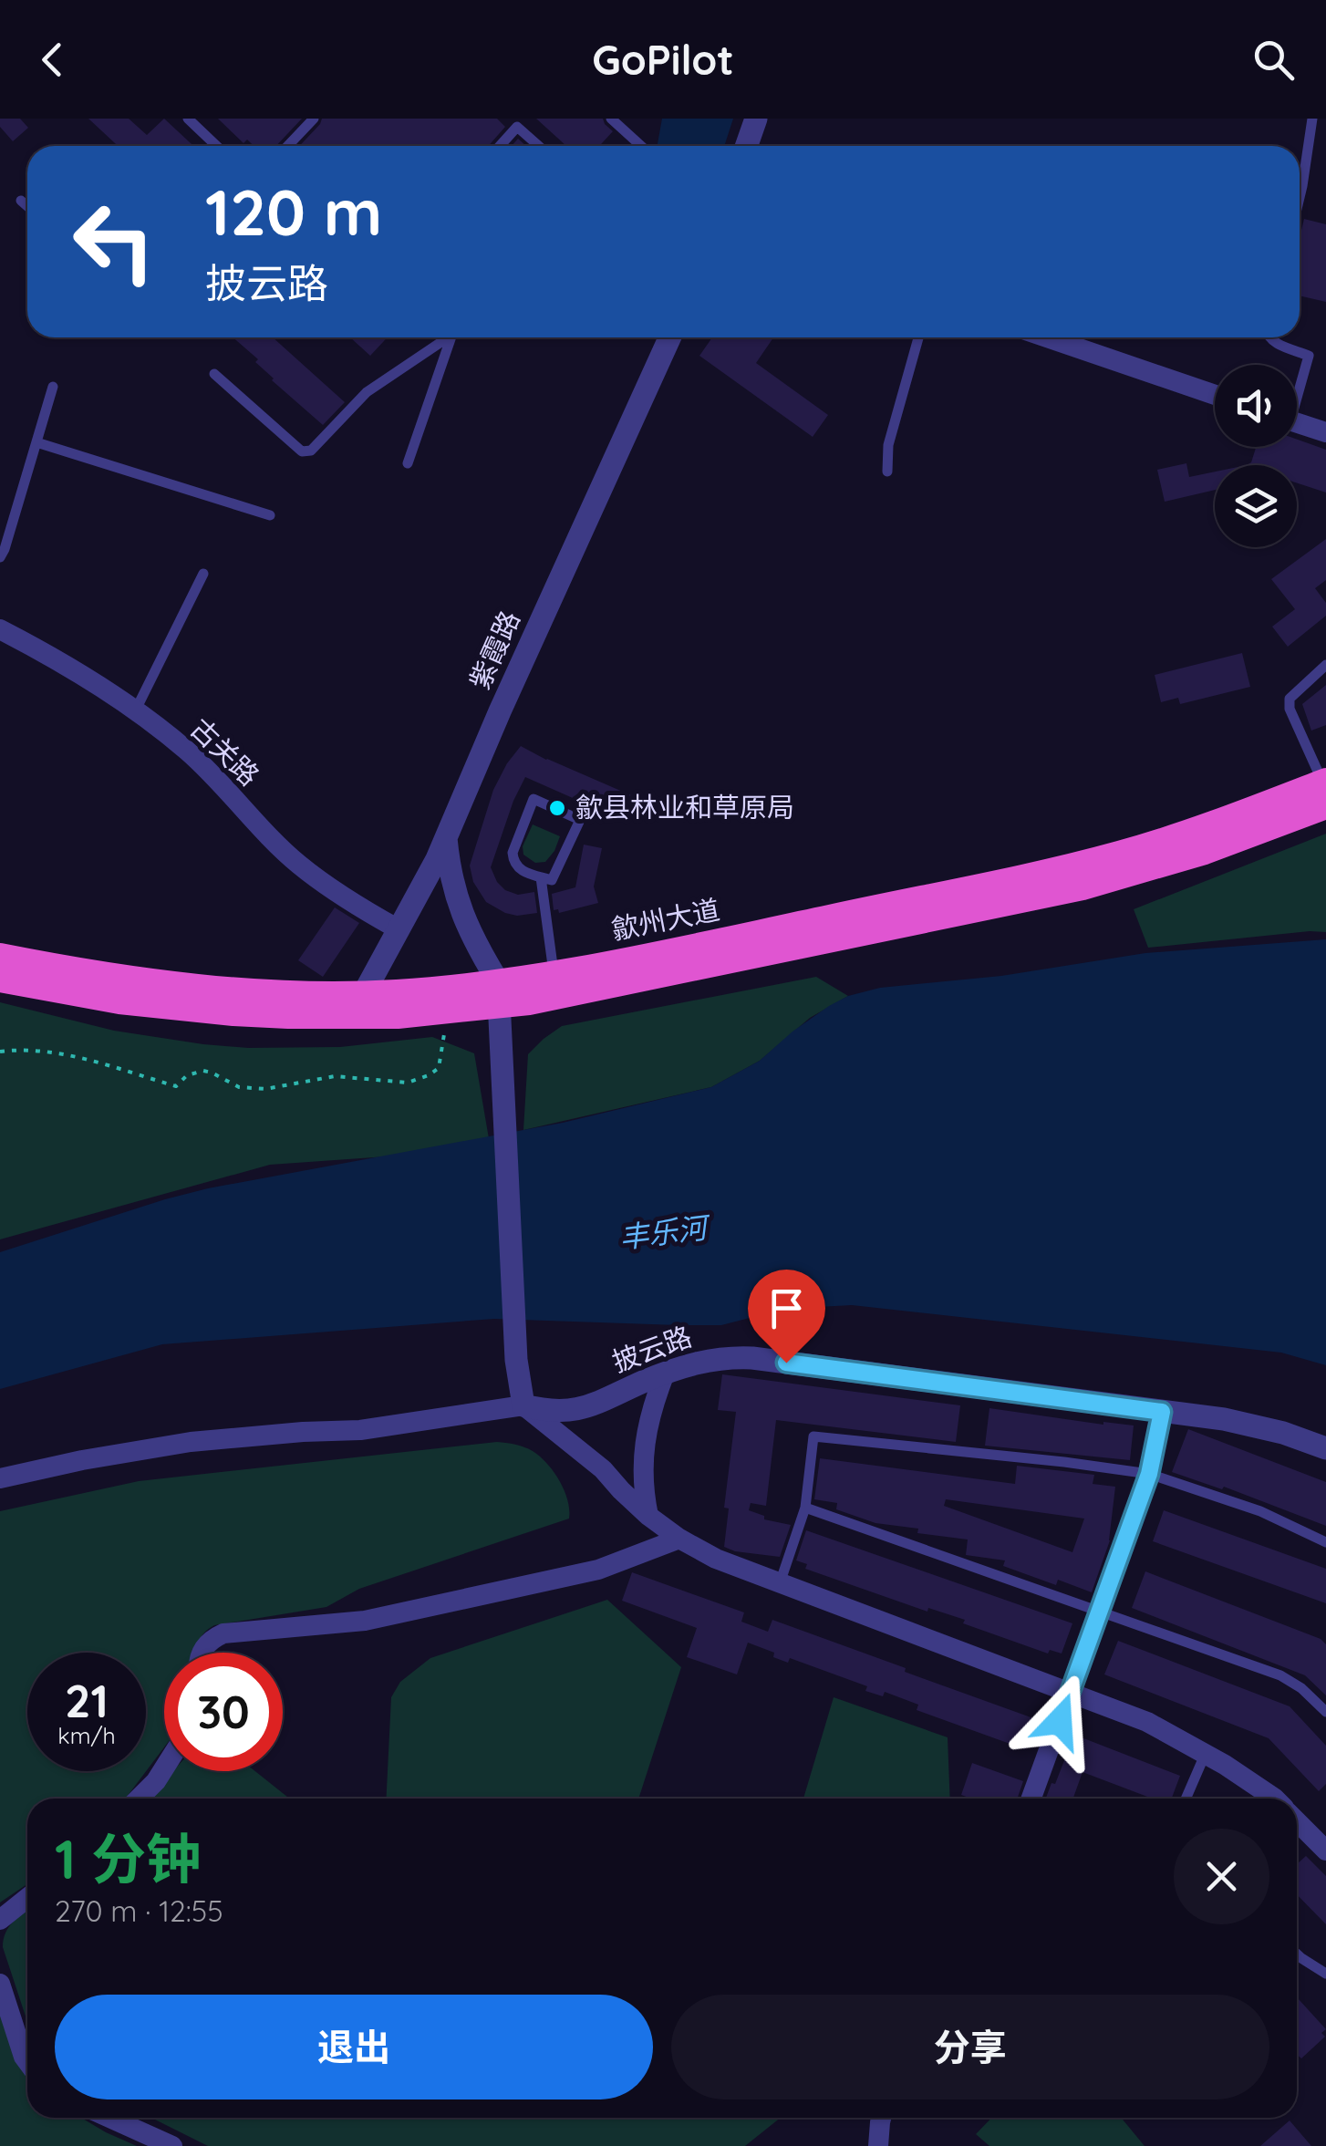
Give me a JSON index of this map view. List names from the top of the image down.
{
  "streets": {
    "highway": ["歙州大道"],
    "street": ["紫霞路", "古关路", "披云路"]
  },
  "crossings": [
    ["紫霞路", "古关路"],
    ["紫霞路", "歙州大道"]
  ],
  "water": ["丰乐河"],
  "places": ["歙县林业和草原局"],
  "page": {
    "header": "GoPilot",
    "turn": ["120 m", "披云路"],
    "speed": "21 km/h",
    "limit": "30",
    "heading": ["1 分钟", "270 m · 12:55"],
    "buttons": ["退出", "分享"]
  }
}
